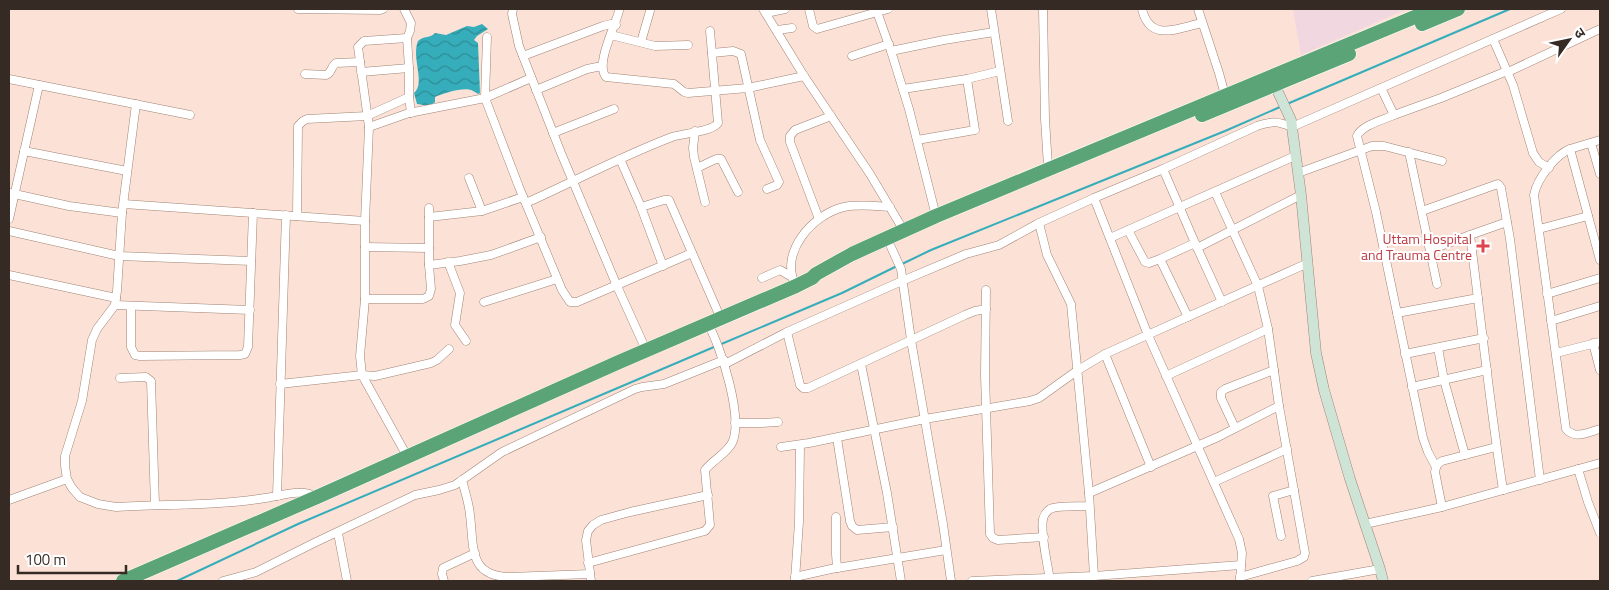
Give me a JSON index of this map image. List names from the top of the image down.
{
  "places": {
    "health": ["Uttam Hospital and Trauma Centre"]
  },
  "scale_bar": "100 m",
  "north": "top right"
}
